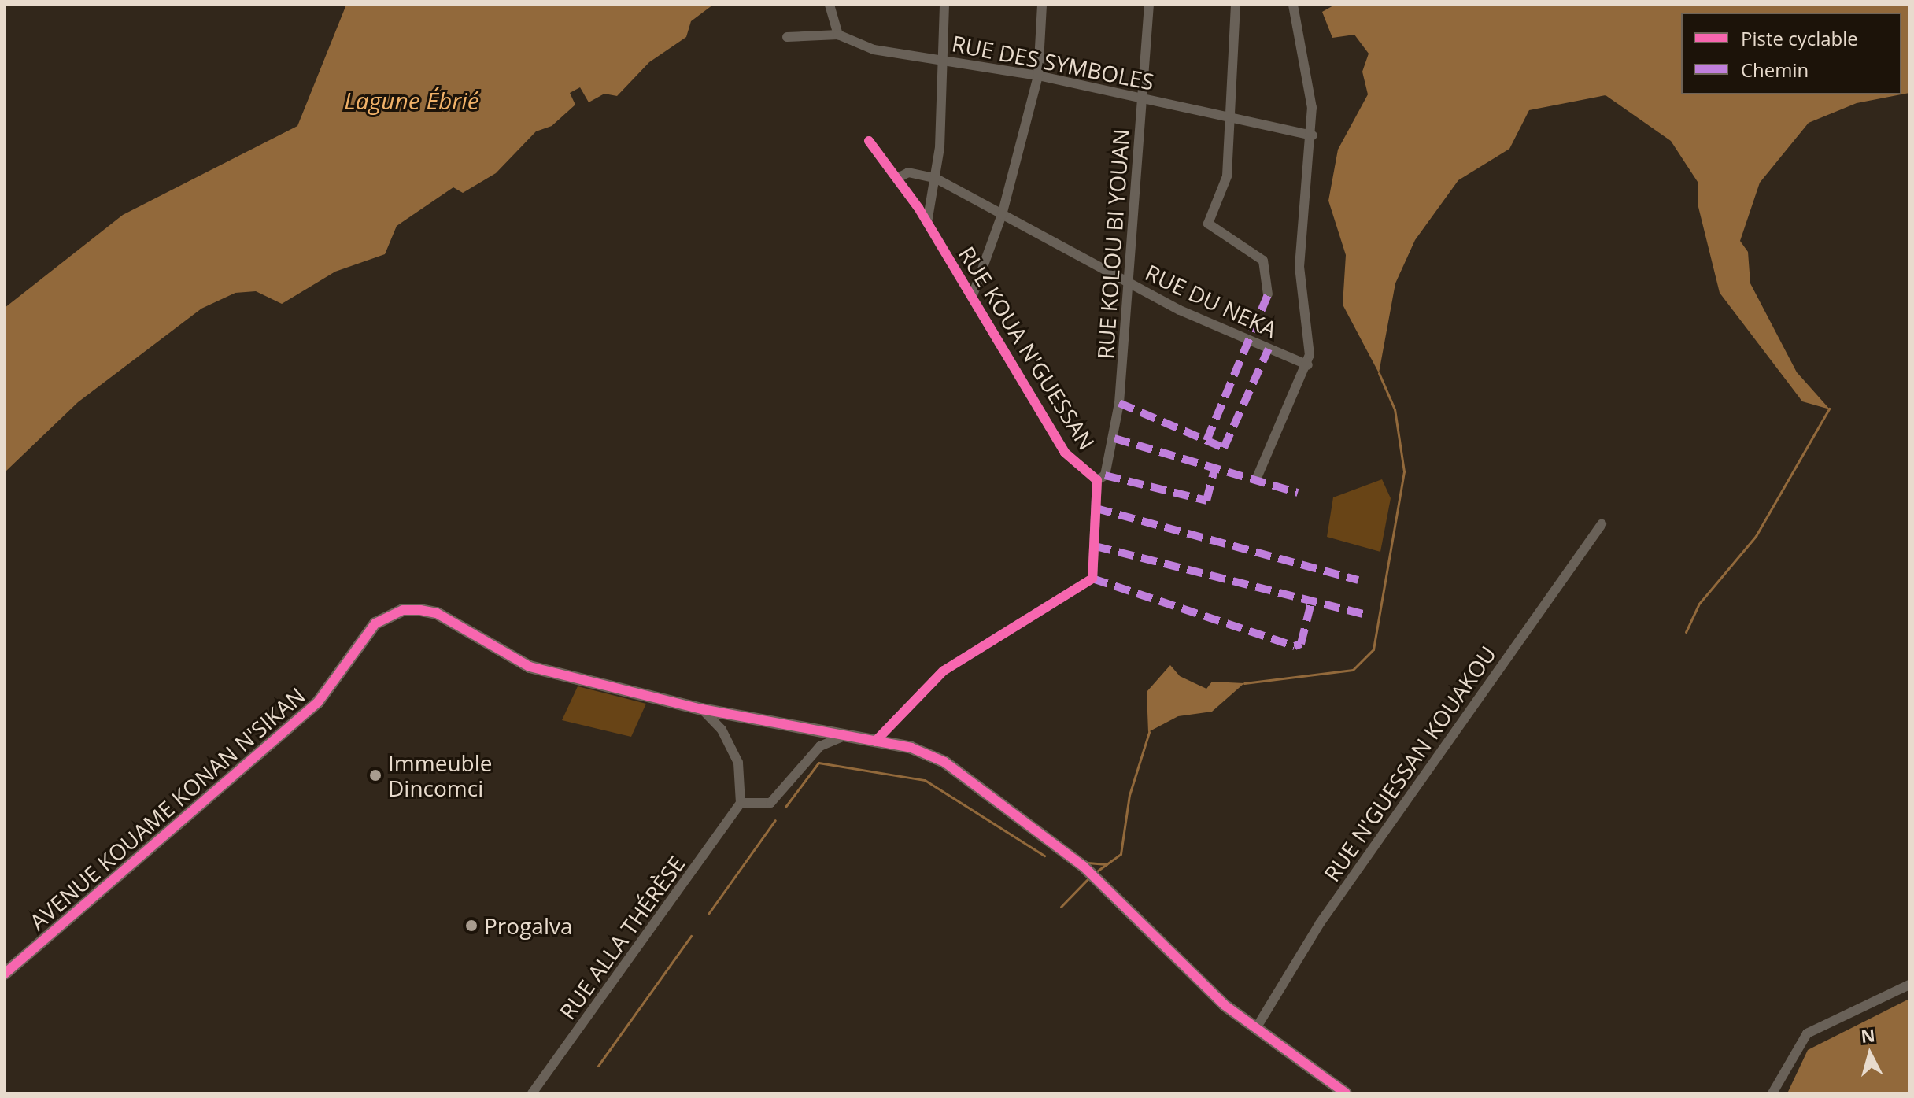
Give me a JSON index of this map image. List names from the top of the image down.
{
  "streets": {
    "street": [
      "RUE DES SYMBOLES",
      "RUE KOLOU BI YOUAN",
      "RUE DU NEKA",
      "RUE KOUA N'GUESSAN",
      "RUE N'GUESSAN KOUAKOU",
      "AVENUE KOUAME KONAN N'SIKAN",
      "RUE ALLA THÉRÈSE"
    ]
  },
  "crossings": [
    ["RUE DES SYMBOLES", "RUE KOLOU BI YOUAN"],
    ["RUE KOLOU BI YOUAN", "RUE DU NEKA"],
    ["RUE KOLOU BI YOUAN", "RUE KOUA N'GUESSAN"],
    ["RUE DU NEKA", "RUE KOUA N'GUESSAN"],
    ["RUE KOUA N'GUESSAN", "AVENUE KOUAME KONAN N'SIKAN"],
    ["RUE N'GUESSAN KOUAKOU", "AVENUE KOUAME KONAN N'SIKAN"]
  ],
  "water": ["Lagune Ébrié"],
  "places": ["Immeuble Dincomci", "Progalva"],
  "legend": ["Piste cyclable", "Chemin"],
  "north": "top"
}
